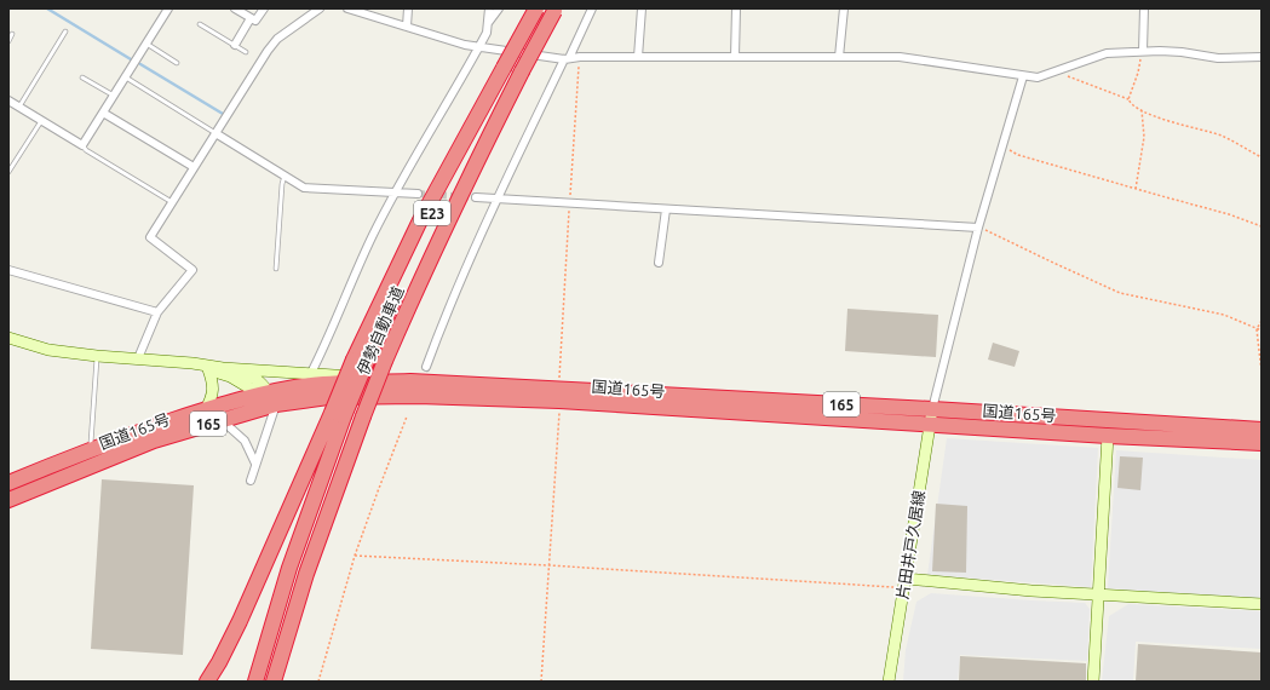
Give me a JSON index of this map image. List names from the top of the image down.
{
  "streets": {
    "highway": [
      "E23",
      "伊勢自動車道",
      "国道165号",
      "165"
    ],
    "street": ["片田井戸久居線"]
  },
  "crossings": [
    ["国道165号", "片田井戸久居線"]
  ]
}
